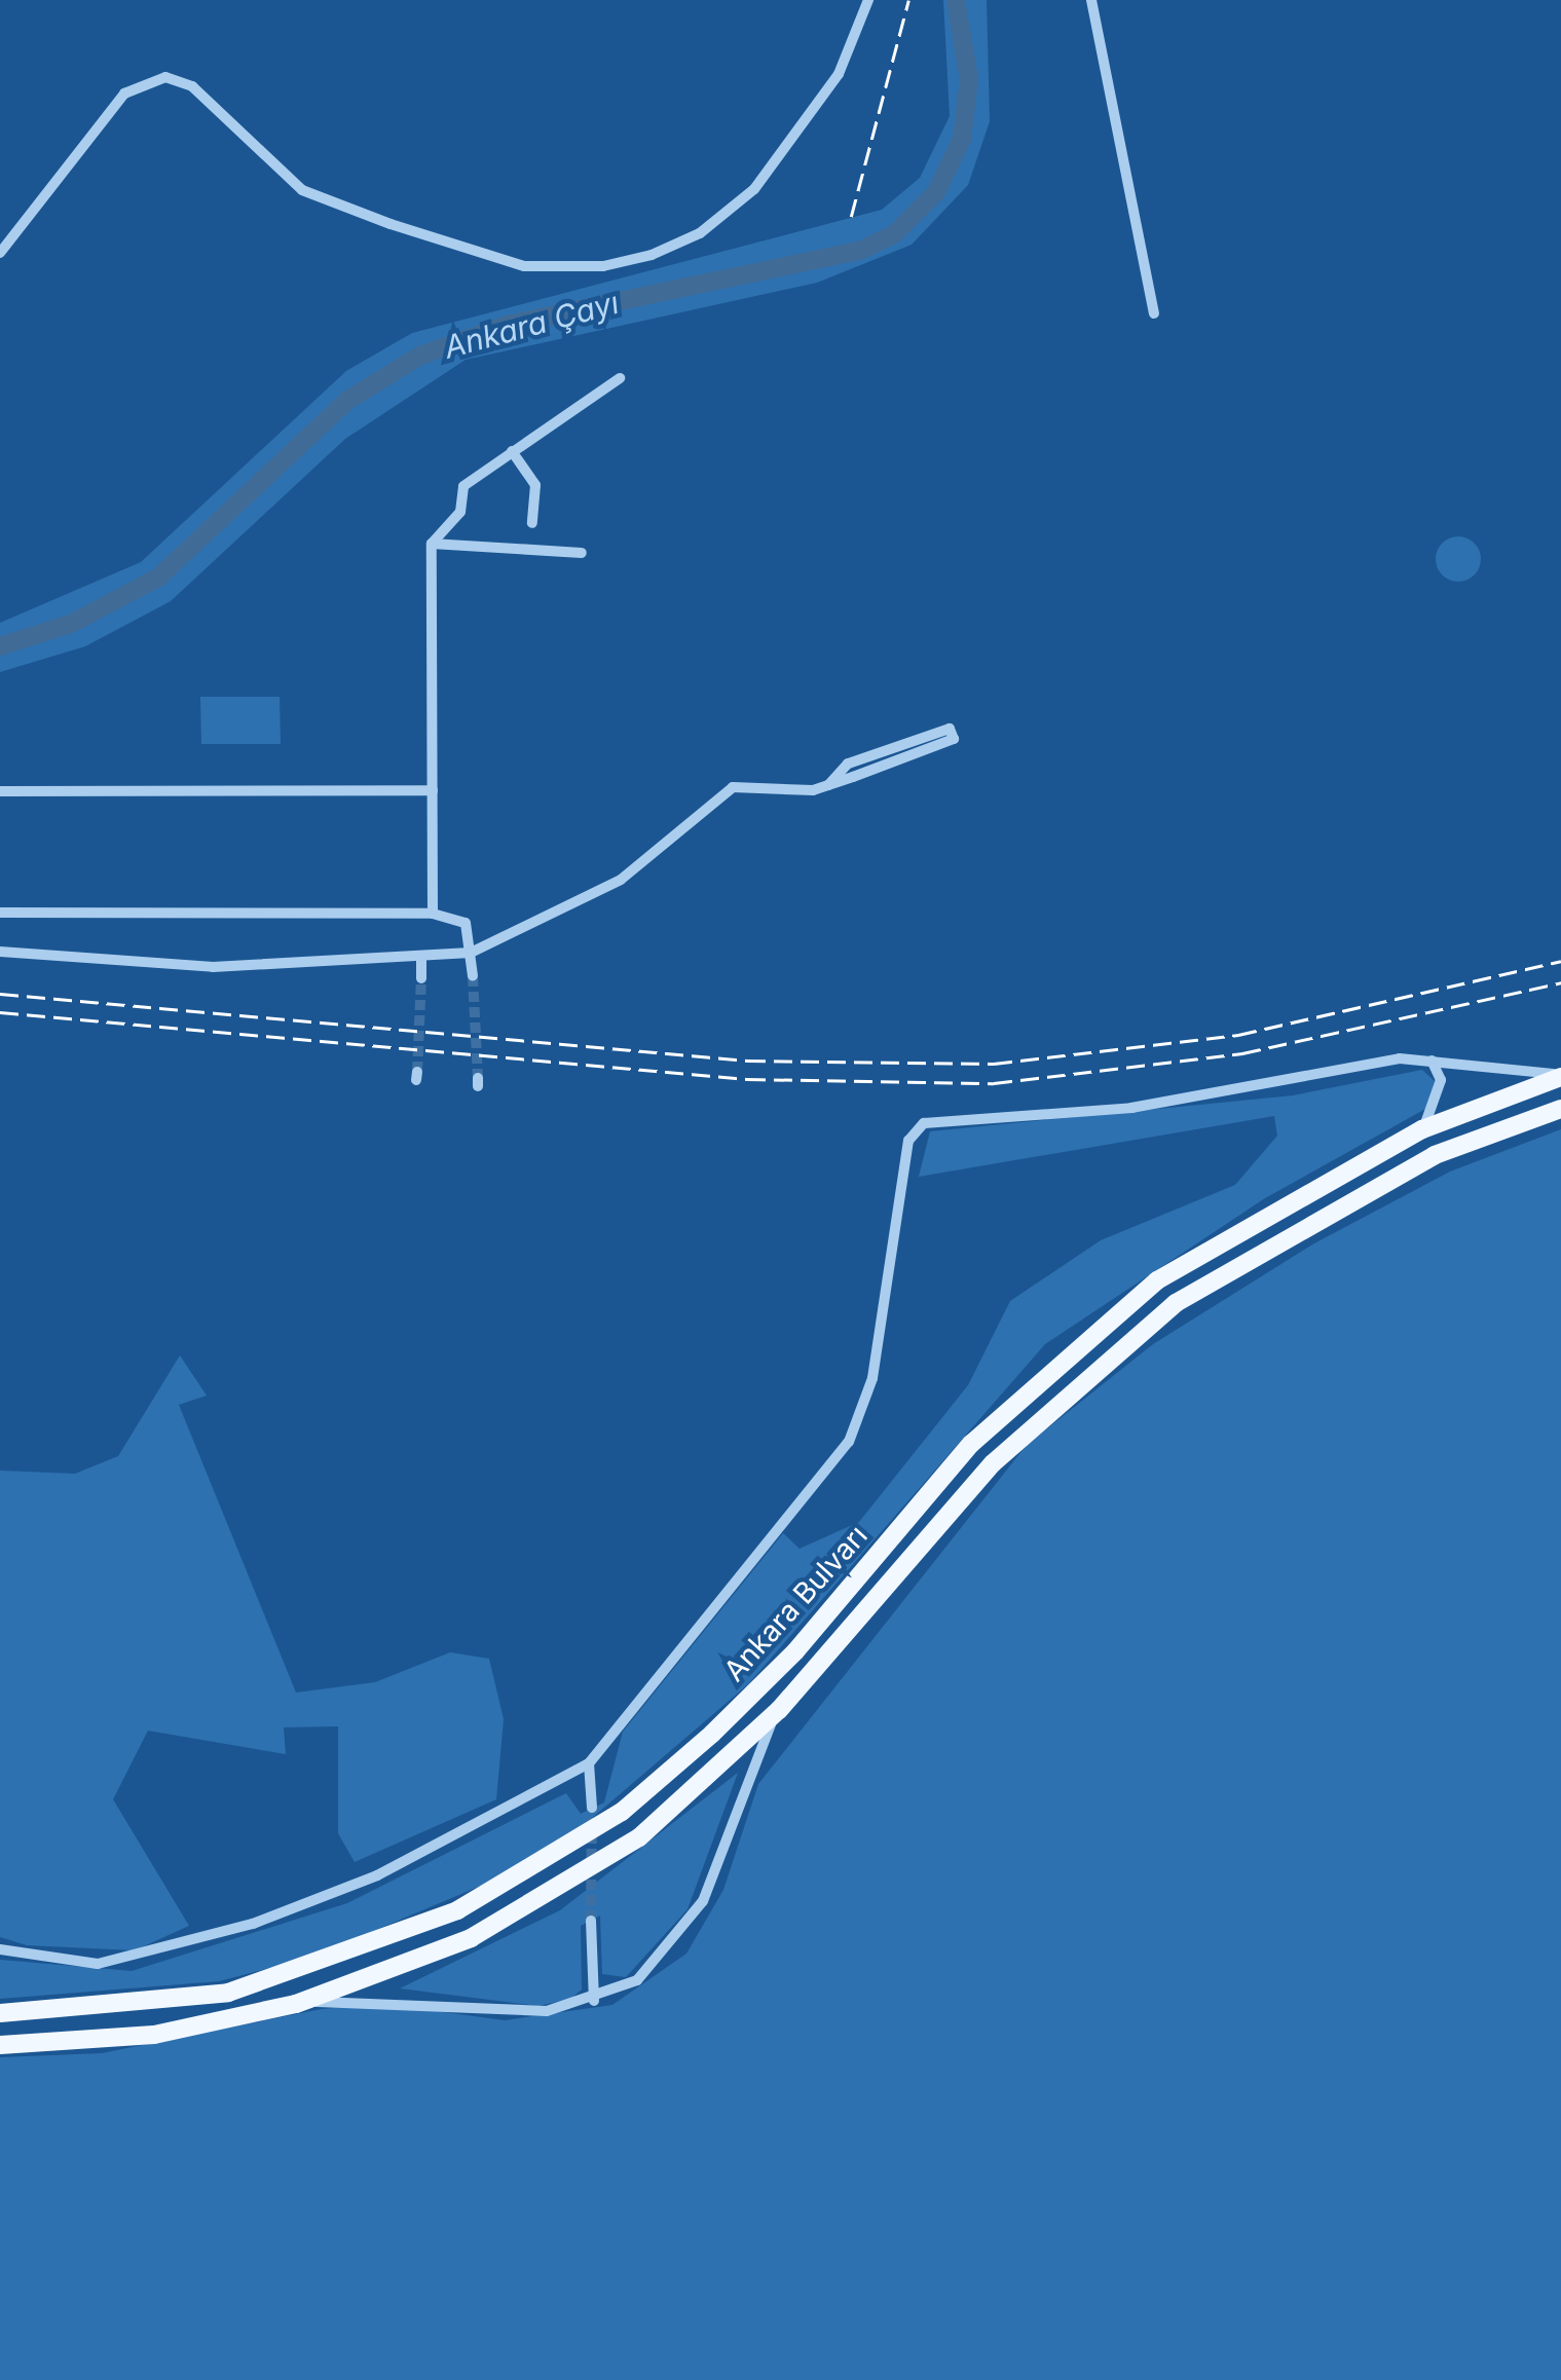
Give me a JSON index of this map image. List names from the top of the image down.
{
  "streets": {
    "main road": ["Ankara Bulvarı"]
  },
  "water": ["Ankara Çayı"]
}
